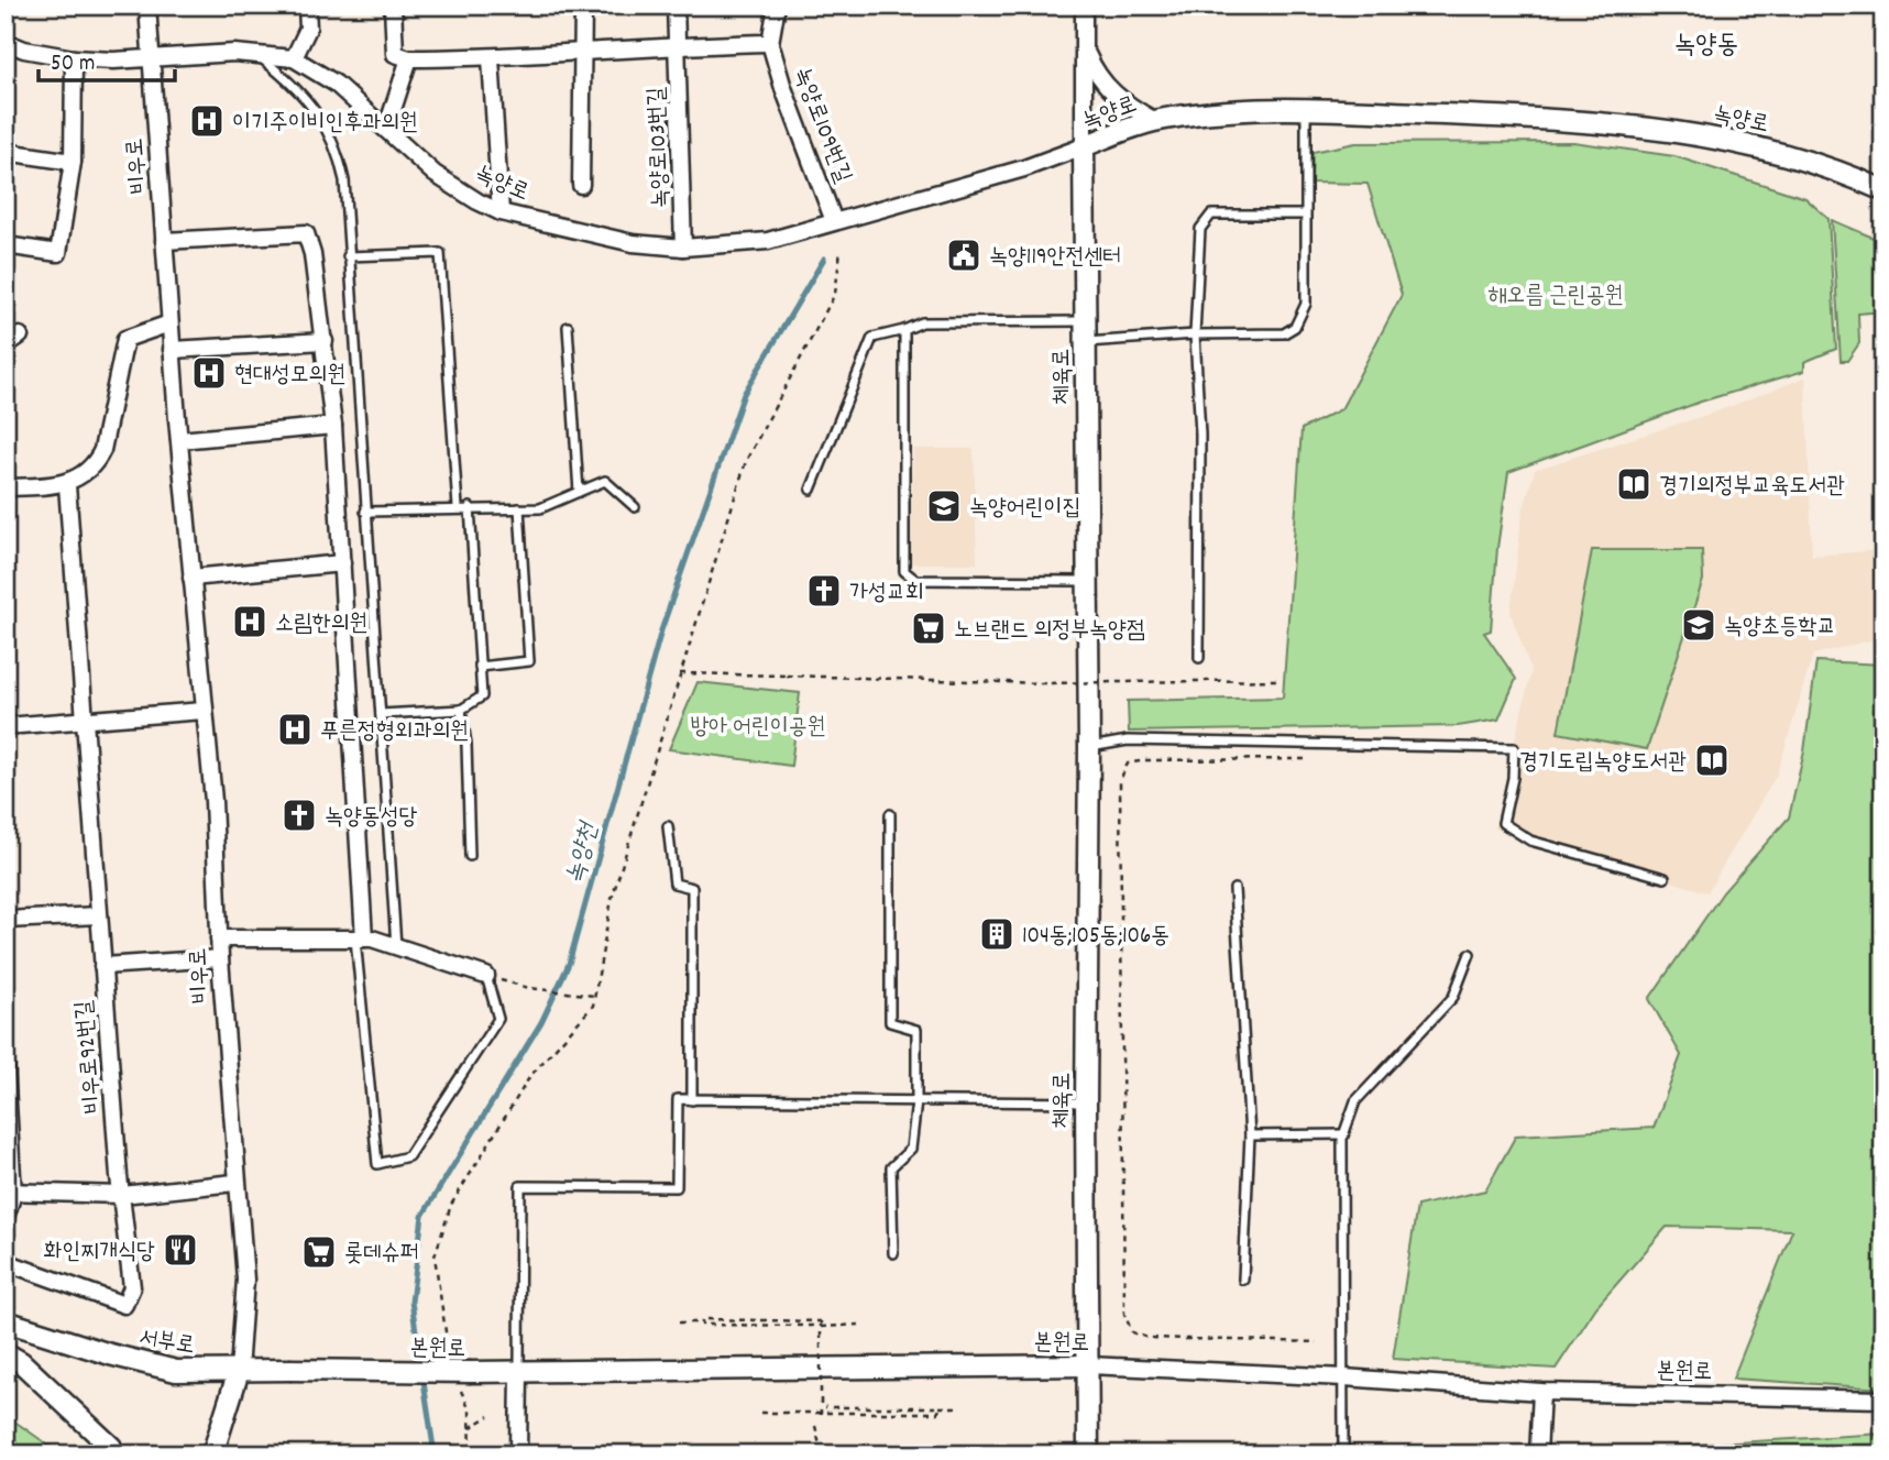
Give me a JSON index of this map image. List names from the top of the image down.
{
  "streets": {
    "street": [
      "녹양로",
      "녹양로109번길",
      "녹양로103번길",
      "비우로",
      "체육로",
      "비우로92번길",
      "서부로",
      "본원로"
    ]
  },
  "crossings": [
    ["녹양로", "녹양로109번길"],
    ["녹양로", "녹양로103번길"],
    ["녹양로", "비우로"],
    ["녹양로", "체육로"],
    ["비우로", "서부로"],
    ["비우로", "본원로"],
    ["체육로", "본원로"],
    ["서부로", "본원로"]
  ],
  "districts": ["녹양동"],
  "water": ["녹양천"],
  "parks": ["해오름 근린공원", "방아 어린이공원"],
  "places": {
    "hospital": [
      "이기주이비인후과의원",
      "현대성모의원",
      "소림한의원",
      "푸른정형외과의원"
    ],
    "public building": ["녹양119안전센터"],
    "library": ["경기의정부교육도서관", "경기도립녹양도서관"],
    "school or university": ["녹양어린이집", "녹양초등학교"],
    "church": ["가성교회", "녹양동성당"],
    "supermarket": ["노브랜드 의정부녹양점", "롯데슈퍼"],
    "building": ["104동;105동;106동"],
    "restaurant": ["화인찌개식당"]
  },
  "scale_bar": "50 m"
}
